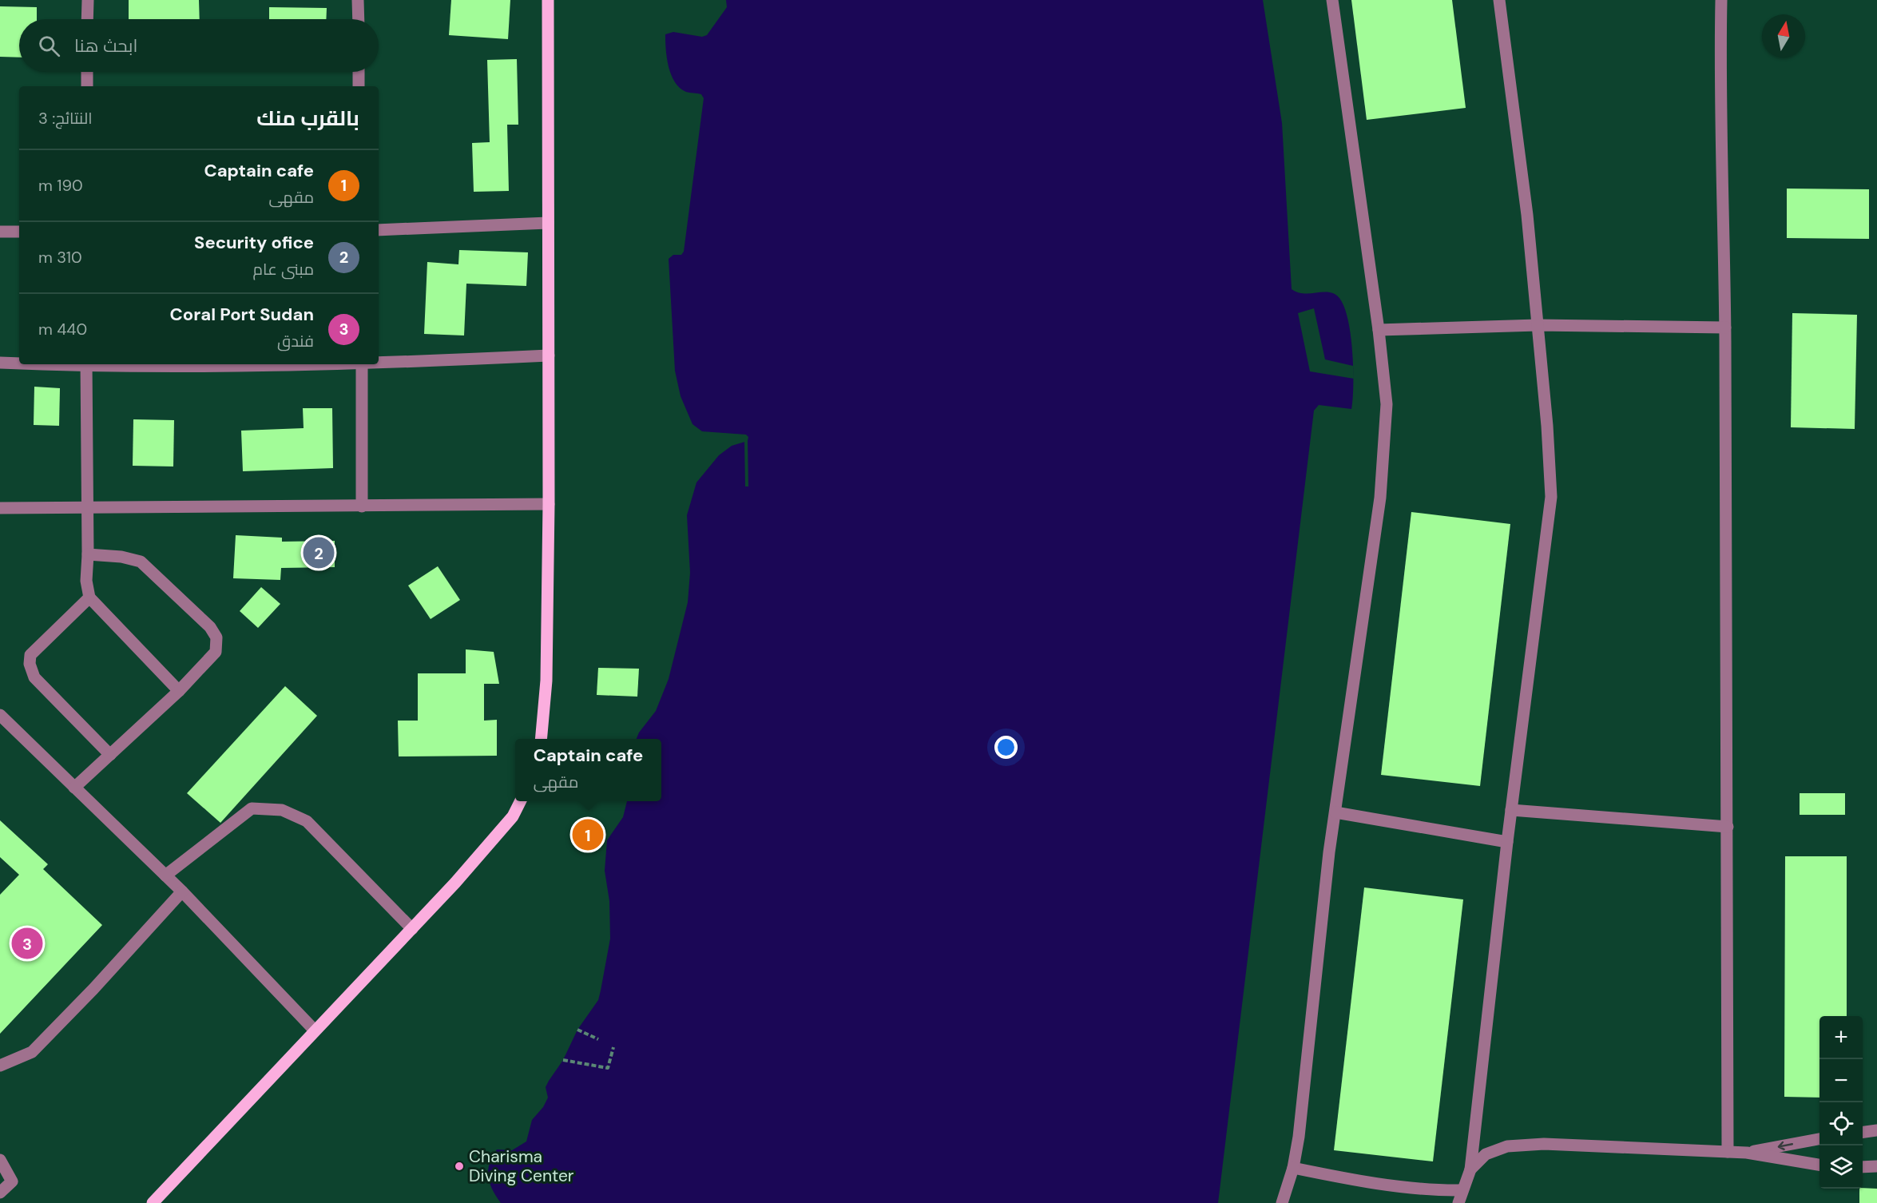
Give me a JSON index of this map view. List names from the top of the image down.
{
  "places": ["Charisma Diving Center"],
  "north": "top",
  "page": {
    "search": "ابحث هنا",
    "heading": ["بالقرب منك", "النتائج: 3"],
    "list": [
      {
        "mark": "1",
        "name": "Captain cafe",
        "note": "مقهى",
        "value": "190 m"
      },
      {
        "mark": "2",
        "name": "Security ofice",
        "note": "مبنى عام",
        "value": "310 m"
      },
      {
        "mark": "3",
        "name": "Coral Port Sudan",
        "note": "فندق",
        "value": "440 m"
      }
    ],
    "pins": ["2", "1", "3"],
    "popup": ["Captain cafe", "مقهى"],
    "map_buttons": ["+", "−"]
  }
}
